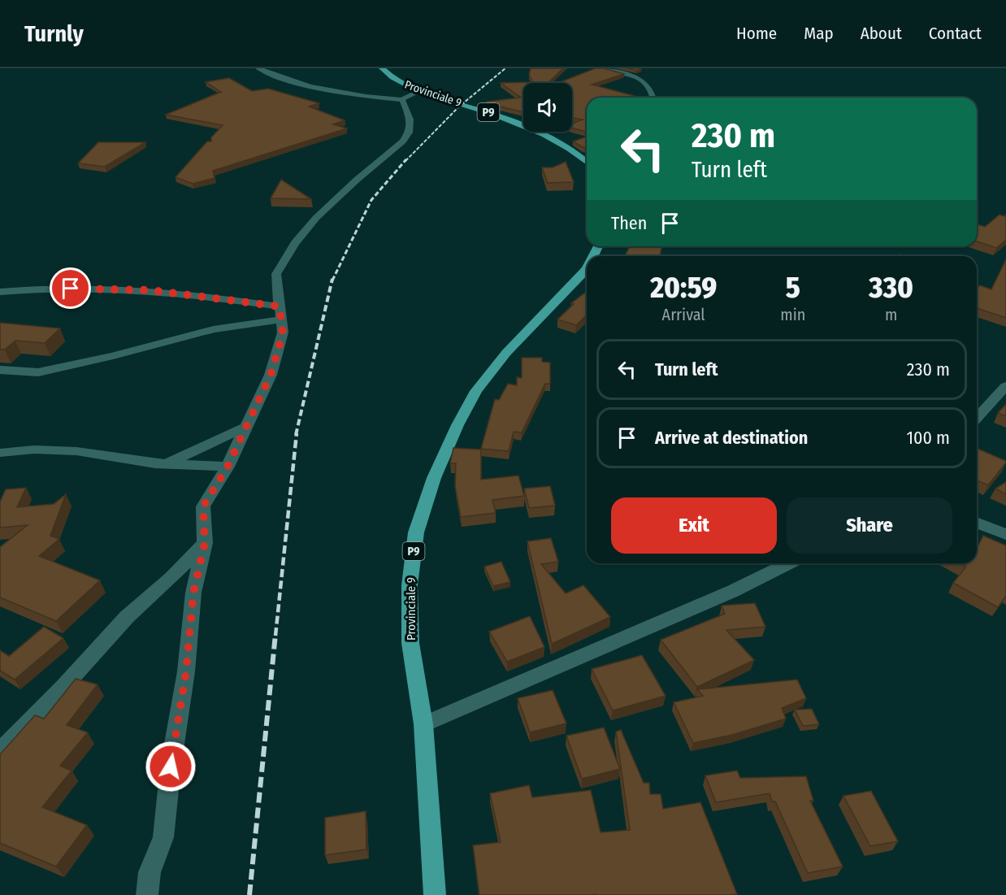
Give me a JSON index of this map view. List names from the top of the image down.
{
  "streets": {
    "main road": ["Provinciale 9", "P9"]
  },
  "page": {
    "header": "Turnly",
    "nav": [
      "Home",
      "Map",
      "About",
      "Contact"
    ],
    "turn": ["230 m", "Turn left"],
    "then": "Then",
    "eta": [
      "20:59",
      "Arrival",
      "5",
      "min",
      "330",
      "m"
    ],
    "list": [
      {
        "name": "Turn left",
        "value": "230 m"
      },
      {
        "name": "Arrive at destination",
        "value": "100 m"
      }
    ],
    "buttons": ["Exit", "Share"]
  }
}
